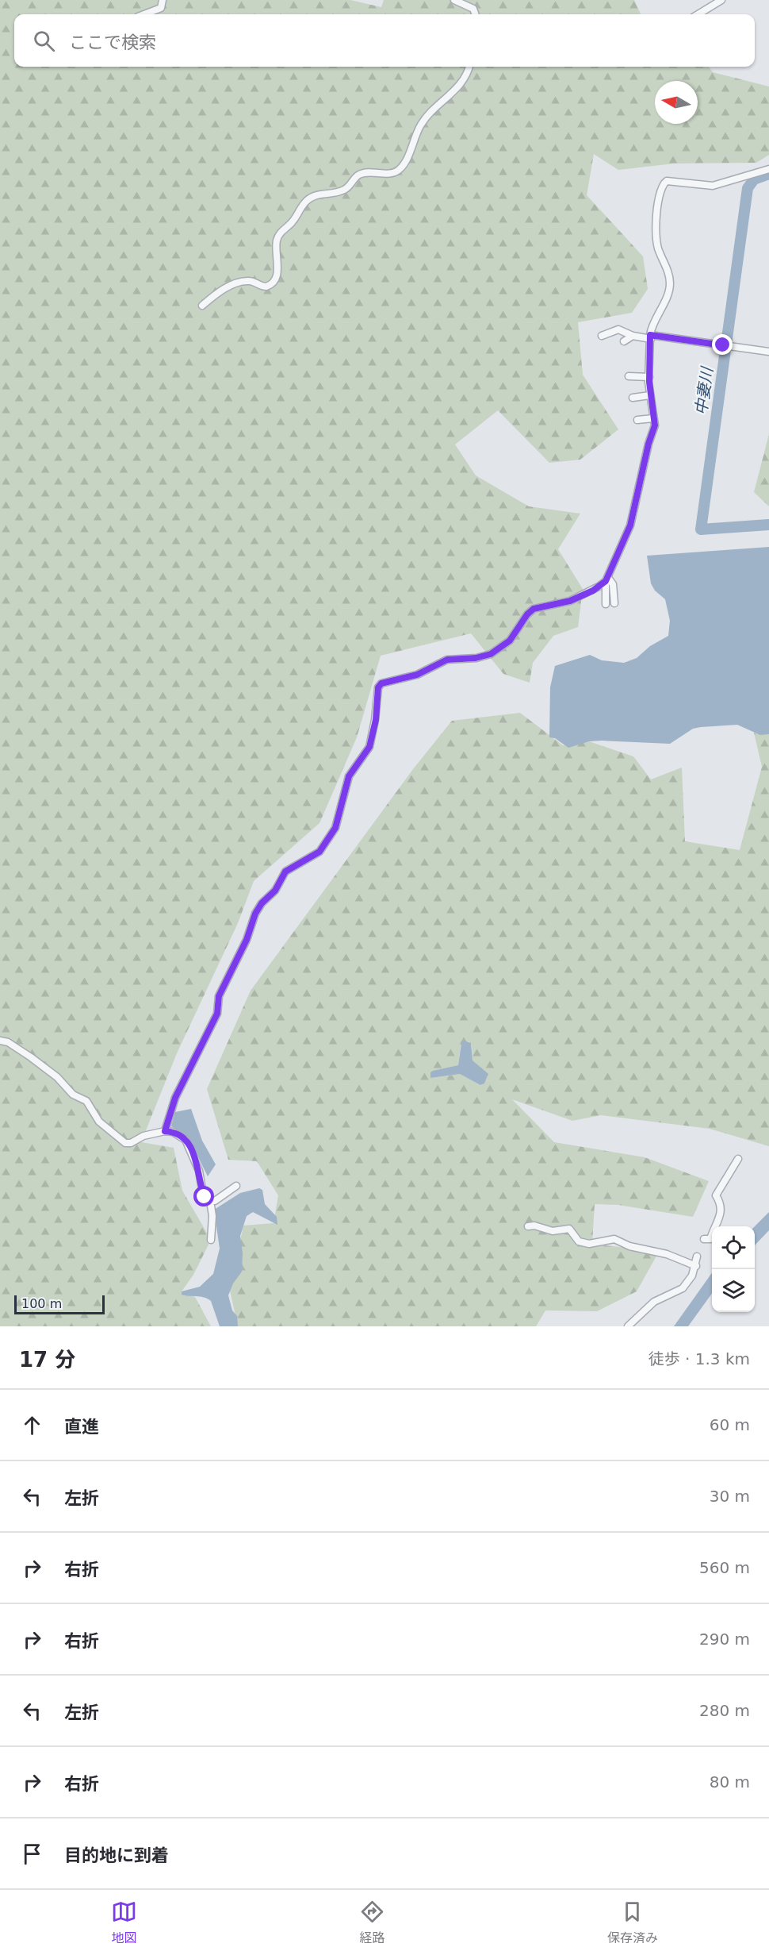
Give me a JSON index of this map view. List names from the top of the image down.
{
  "water": ["中妻川"],
  "scale_bar": "100 m",
  "north": "left",
  "page": {
    "search": "ここで検索",
    "scale": "100 m",
    "heading": ["17 分", "徒歩 · 1.3 km"],
    "list": [
      ["直進", "60 m"],
      ["左折", "30 m"],
      ["右折", "560 m"],
      ["右折", "290 m"],
      ["左折", "280 m"],
      ["右折", "80 m"],
      "目的地に到着"
    ],
    "nav": ["地図", "経路", "保存済み"]
  }
}
